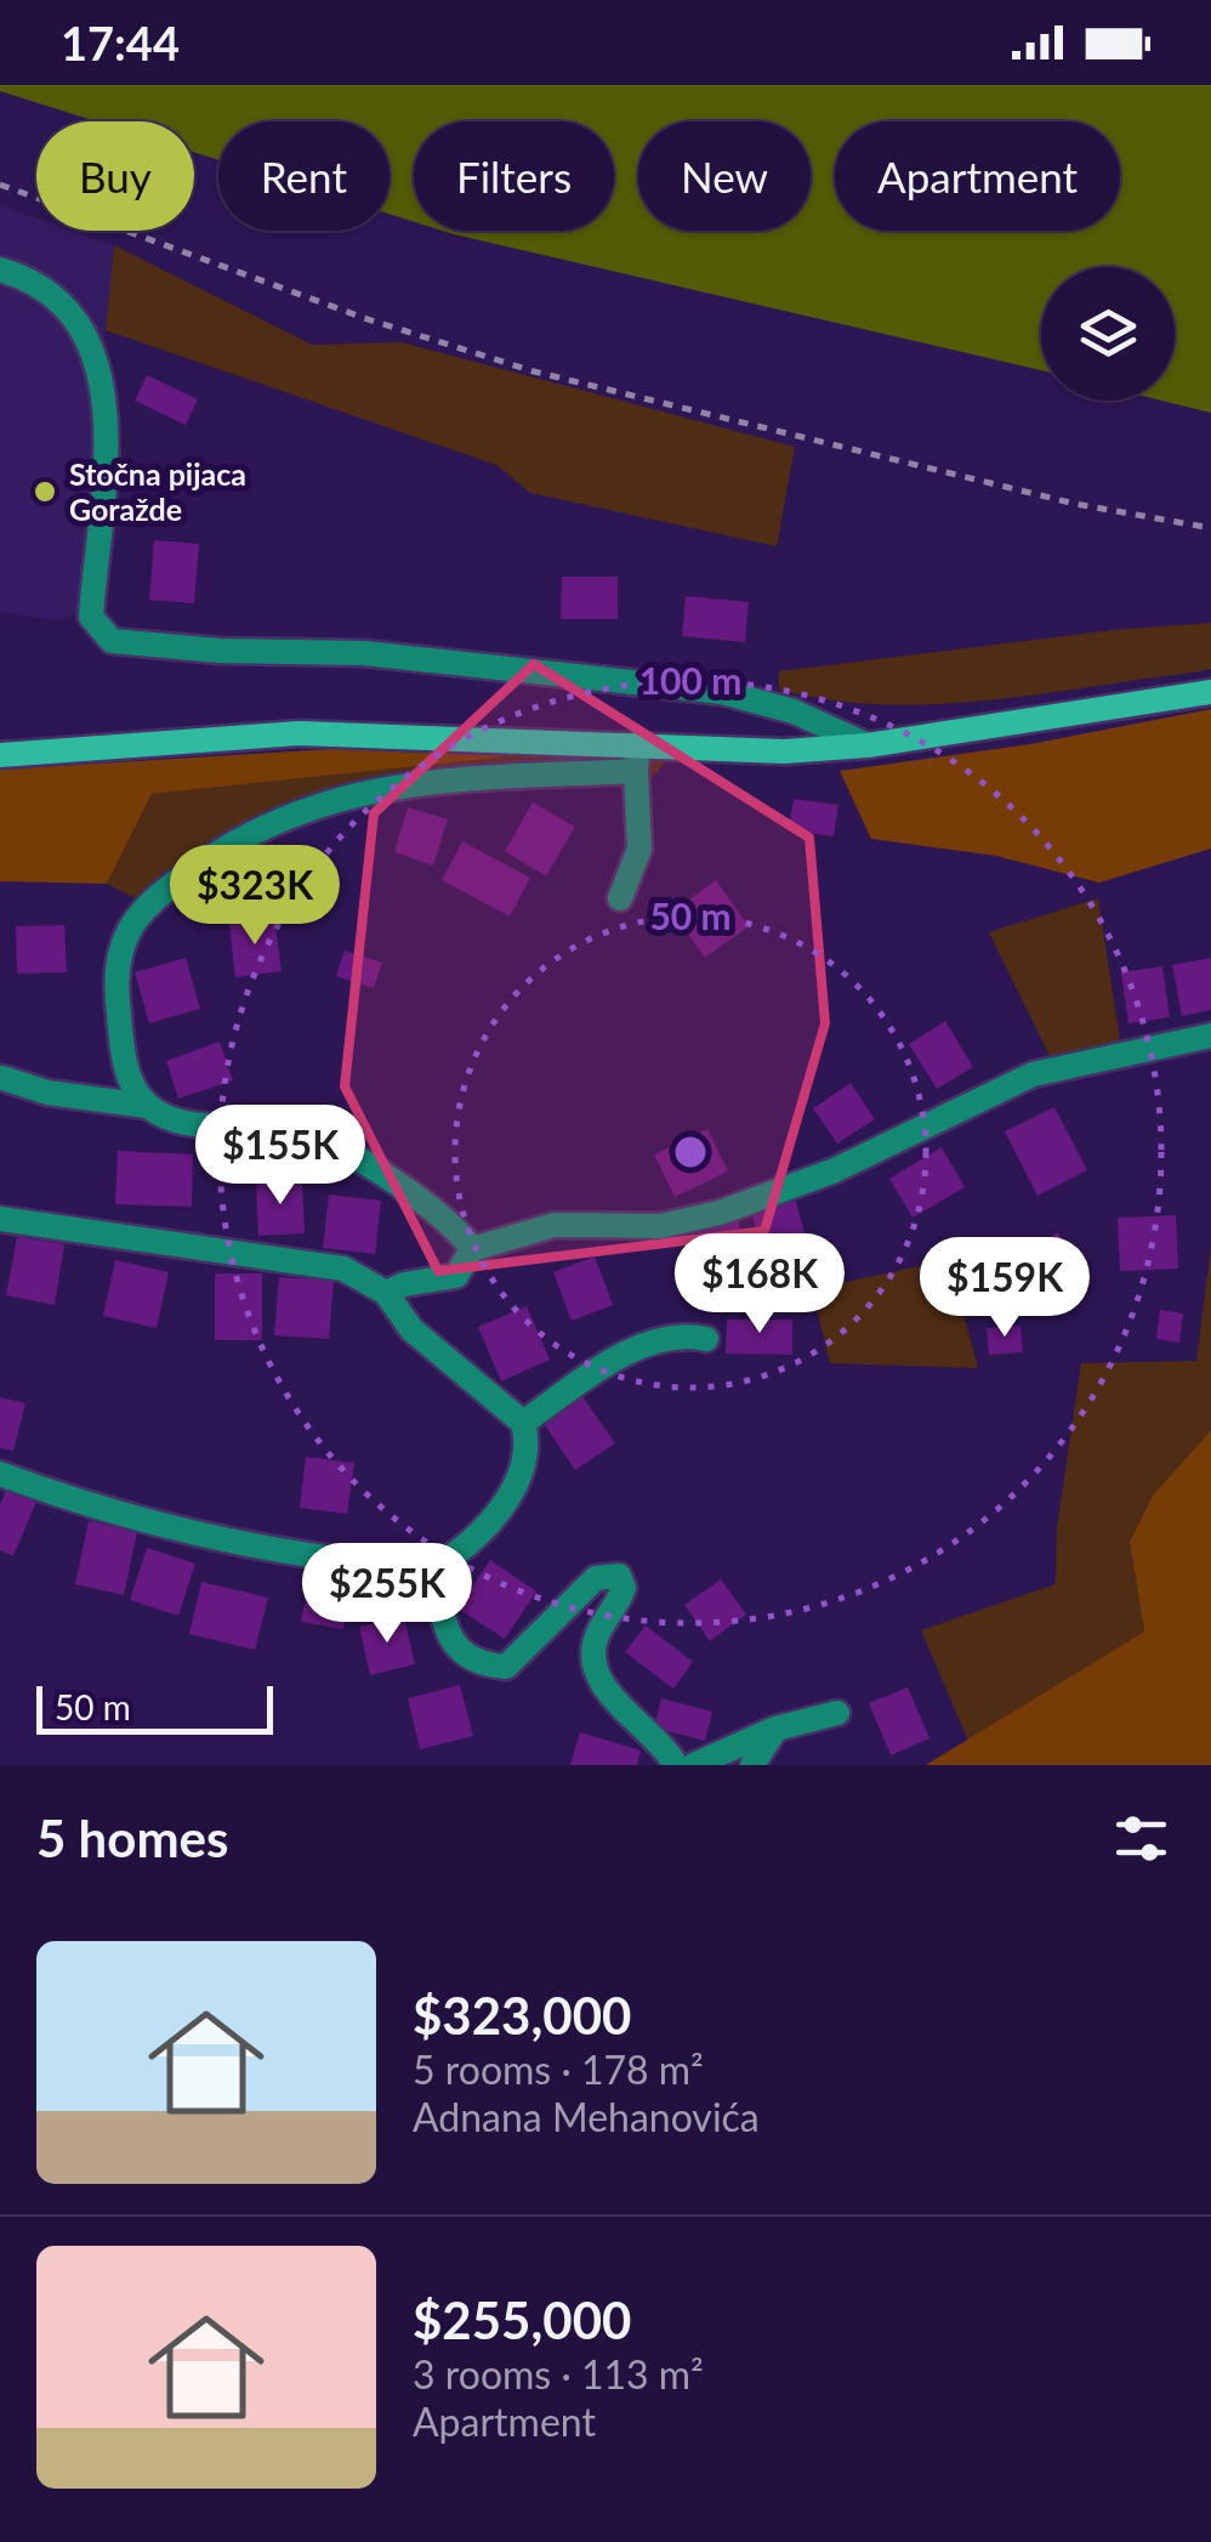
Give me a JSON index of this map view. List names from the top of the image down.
{
  "places": ["Stočna pijaca Goražde"],
  "scale_bar": "50 m",
  "page": {
    "status": "17:44",
    "chip": [
      "Buy",
      "Rent",
      "Filters",
      "New",
      "Apartment"
    ],
    "price": [
      "$323K",
      "$155K",
      "$168K",
      "$159K",
      "$255K"
    ],
    "scale": "50 m",
    "heading": "5 homes",
    "list": [
      {
        "name": "$323,000",
        "note": "5 rooms · 178 m² · Adnana Mehanovića"
      },
      {
        "name": "$255,000",
        "note": "3 rooms · 113 m² · Apartment"
      }
    ]
  },
  "rings": ["100 m", "50 m"]
}
